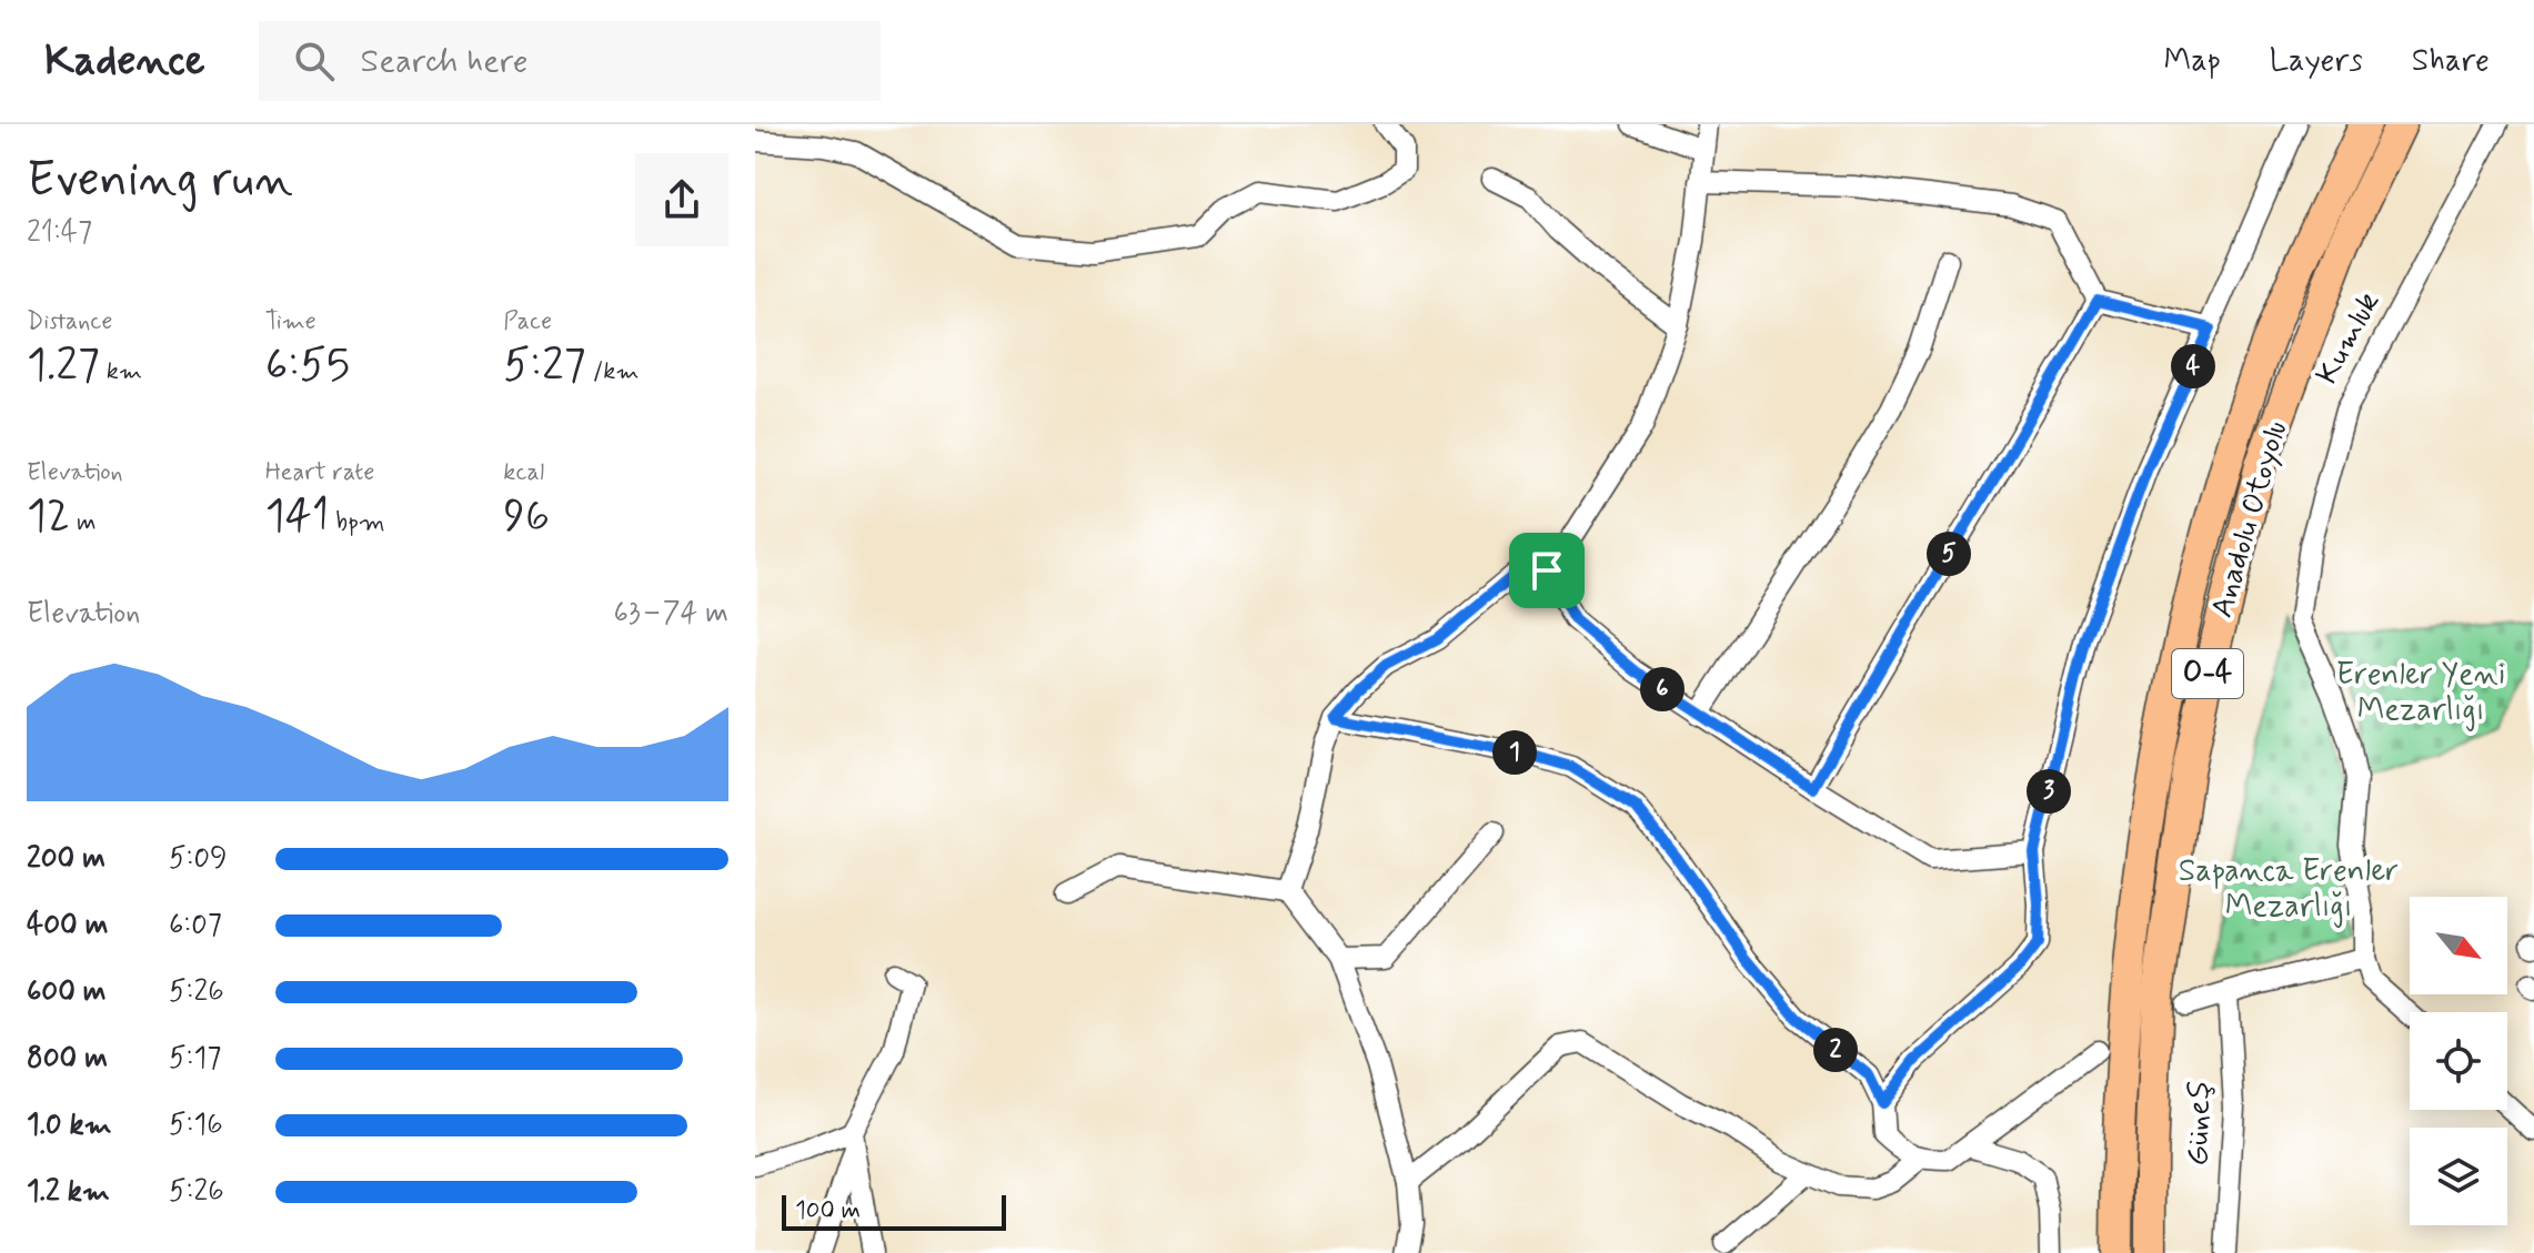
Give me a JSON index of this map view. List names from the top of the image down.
{
  "streets": {
    "highway": ["Anadolu Otoyolu", "O-4"],
    "street": ["Kumluk", "Güneş"]
  },
  "parks": ["Erenler Yeni Mezarlığı", "Sapanca Erenler Mezarlığı"],
  "scale_bar": "100 m",
  "north": "bottom right",
  "page": {
    "header": "Kadence",
    "search": "Search here",
    "nav": ["Map", "Layers", "Share"],
    "heading": ["Evening run", "21:47"],
    "stats": [
      ["Distance", "1.27 km"],
      ["Time", "6:55"],
      ["Pace", "5:27 /km"],
      ["Elevation", "12 m"],
      ["Heart rate", "141 bpm"],
      ["kcal", "96"]
    ],
    "pins": [
      "4",
      "5",
      "6",
      "1",
      "3",
      "2"
    ],
    "chart": ["Elevation", "63–74 m"],
    "list": [
      {
        "name": "200 m",
        "note": "5:09"
      },
      {
        "name": "400 m",
        "note": "6:07"
      },
      {
        "name": "600 m",
        "note": "5:26"
      },
      {
        "name": "800 m",
        "note": "5:17"
      },
      {
        "name": "1.0 km",
        "note": "5:16"
      },
      {
        "name": "1.2 km",
        "note": "5:26"
      }
    ],
    "scale": "100 m"
  }
}
